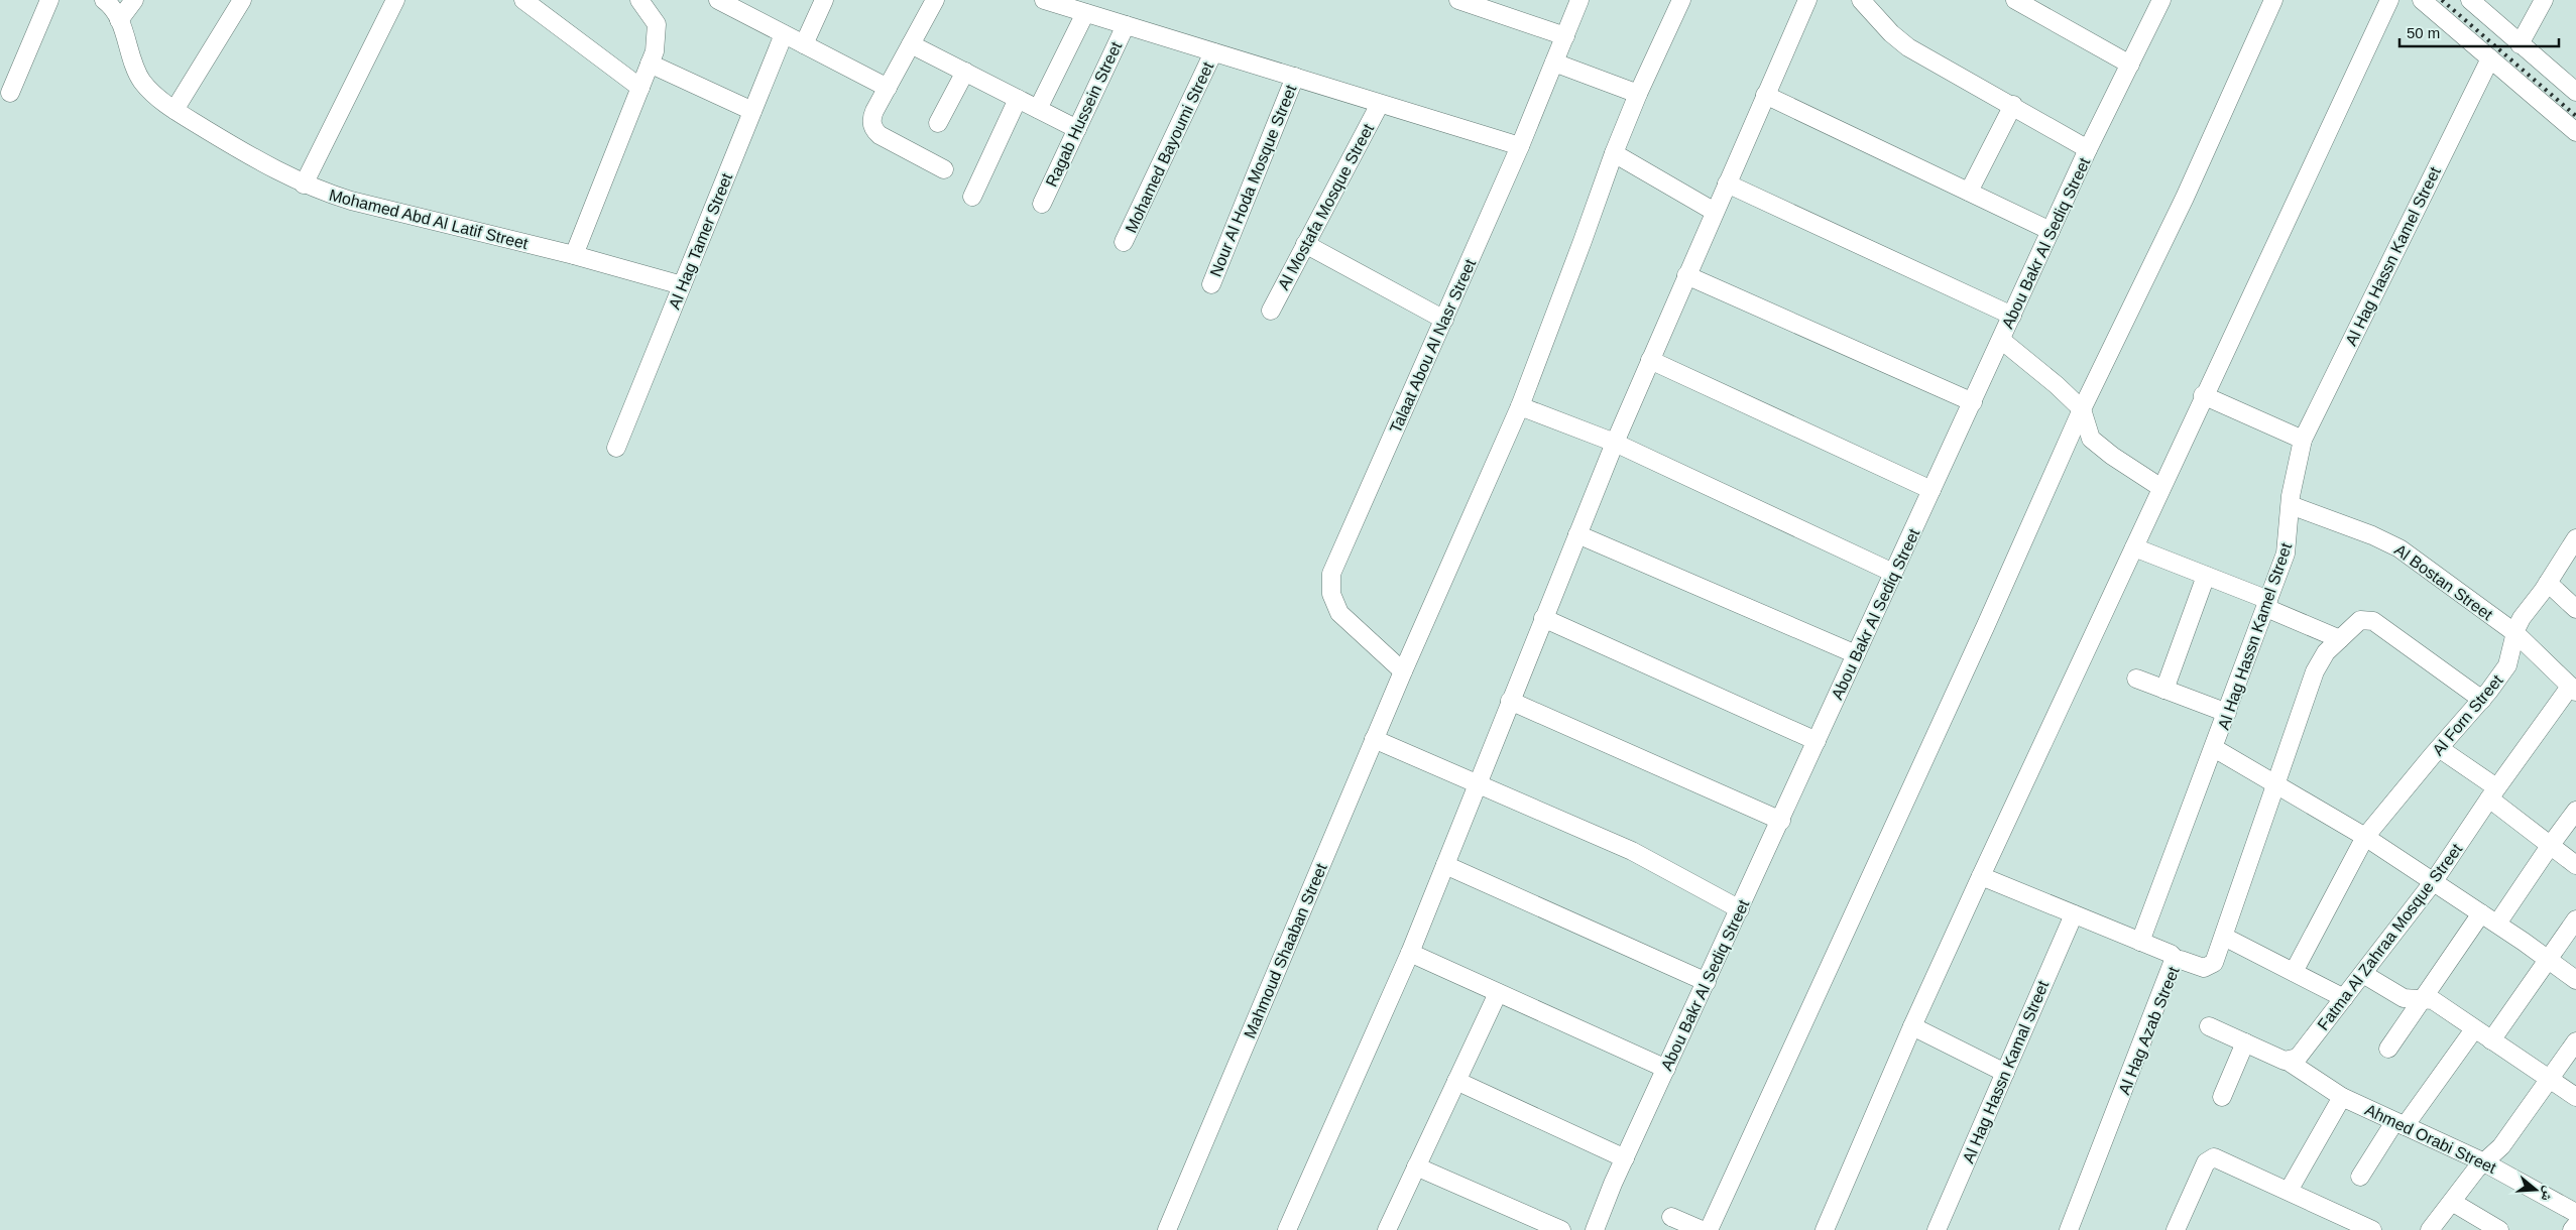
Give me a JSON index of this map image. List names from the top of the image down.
{
  "streets": {
    "street": [
      "Ragab Hussein Street",
      "Mohamed Bayoumi Street",
      "Nour Al Hoda Mosque Street",
      "Al Mostafa Mosque Street",
      "Mohamed Abd Al Latif Street",
      "Al Hag Tamer Street",
      "Abou Bakr Al Sediq Street",
      "Al Hag Hassn Kamel Street",
      "Talaat Abou Al Nasr Street",
      "Al Bostan Street",
      "Al Forn Street",
      "Fatma Al Zahraa Mosque Street",
      "Mahmoud Shaaban Street",
      "Al Hag Azab Street",
      "Al Hag Hassn Kamal Street",
      "Ahmed Orabi Street"
    ]
  },
  "crossings": [
    ["Mohamed Abd Al Latif Street", "Al Hag Tamer Street"],
    ["Al Hag Hassn Kamel Street", "Al Bostan Street"],
    ["Talaat Abou Al Nasr Street", "Mahmoud Shaaban Street"],
    ["Al Bostan Street", "Al Forn Street"],
    ["Al Bostan Street", "Fatma Al Zahraa Mosque Street"],
    ["Fatma Al Zahraa Mosque Street", "Ahmed Orabi Street"]
  ],
  "scale_bar": "50 m",
  "north": "right"
}
